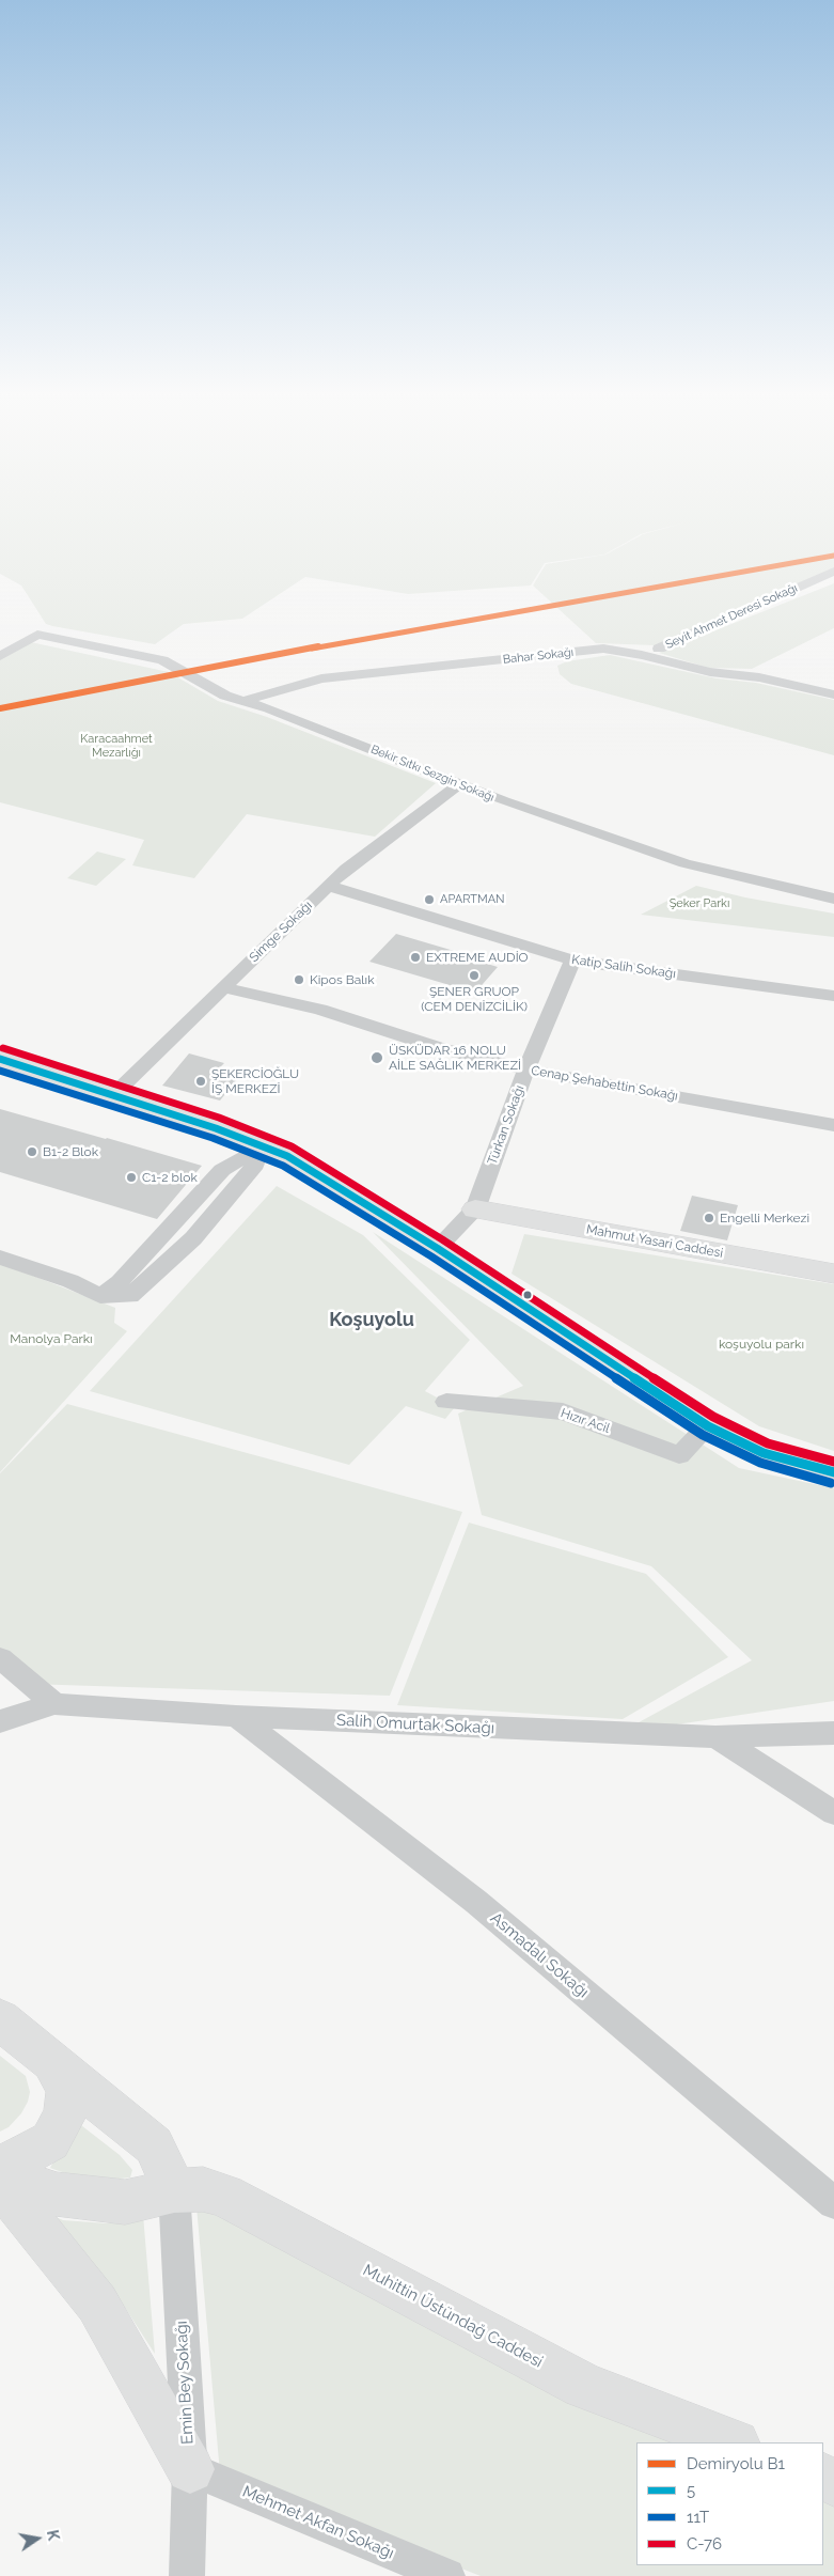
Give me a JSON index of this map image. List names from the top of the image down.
{
  "streets": {
    "street": [
      "Seyit Ahmet Deresi Sokağı",
      "Bahar Sokağı",
      "Bekir Sıtkı Sezgin Sokağı",
      "Simge Sokağı",
      "Katip Salih Sokağı",
      "Cenap Şehabettin Sokağı",
      "Türkan Sokağı",
      "Mahmut Yasari Caddesi",
      "Hızır Acil",
      "Salih Omurtak Sokağı",
      "Asmadalı Sokağı",
      "Muhittin Üstündağ Caddesi",
      "Emin Bey Sokağı",
      "Mehmet Akfan Sokağı"
    ]
  },
  "crossings": [
    ["Bahar Sokağı", "Bekir Sıtkı Sezgin Sokağı"],
    ["Bekir Sıtkı Sezgin Sokağı", "Simge Sokağı"],
    ["Simge Sokağı", "Katip Salih Sokağı"],
    ["Simge Sokağı", "Cenap Şehabettin Sokağı"],
    ["Katip Salih Sokağı", "Türkan Sokağı"],
    ["Cenap Şehabettin Sokağı", "Türkan Sokağı"],
    ["Türkan Sokağı", "Mahmut Yasari Caddesi"],
    ["Salih Omurtak Sokağı", "Asmadalı Sokağı"],
    ["Muhittin Üstündağ Caddesi", "Emin Bey Sokağı"],
    ["Emin Bey Sokağı", "Mehmet Akfan Sokağı"]
  ],
  "districts": ["Koşuyolu"],
  "parks": [
    "Karacaahmet Mezarlığı",
    "Şeker Parkı",
    "Manolya Parkı",
    "koşuyolu parkı"
  ],
  "places": [
    "APARTMAN",
    "EXTREME AUDİO",
    "ŞENER GRUOP (CEM DENİZCİLİK)",
    "Kipos Balık",
    "ÜSKÜDAR 16 NOLU AİLE SAĞLIK MERKEZİ",
    "ŞEKERCİOĞLU İŞ MERKEZİ",
    "B1-2 Blok",
    "C1-2 blok",
    "Engelli Merkezi"
  ],
  "lines": [
    "rail line B1",
    "transit line C-76",
    "transit line 5",
    "transit line 11T"
  ],
  "legend": [
    "Demiryolu B1",
    "5",
    "11T",
    "C-76"
  ],
  "north": "right"
}
